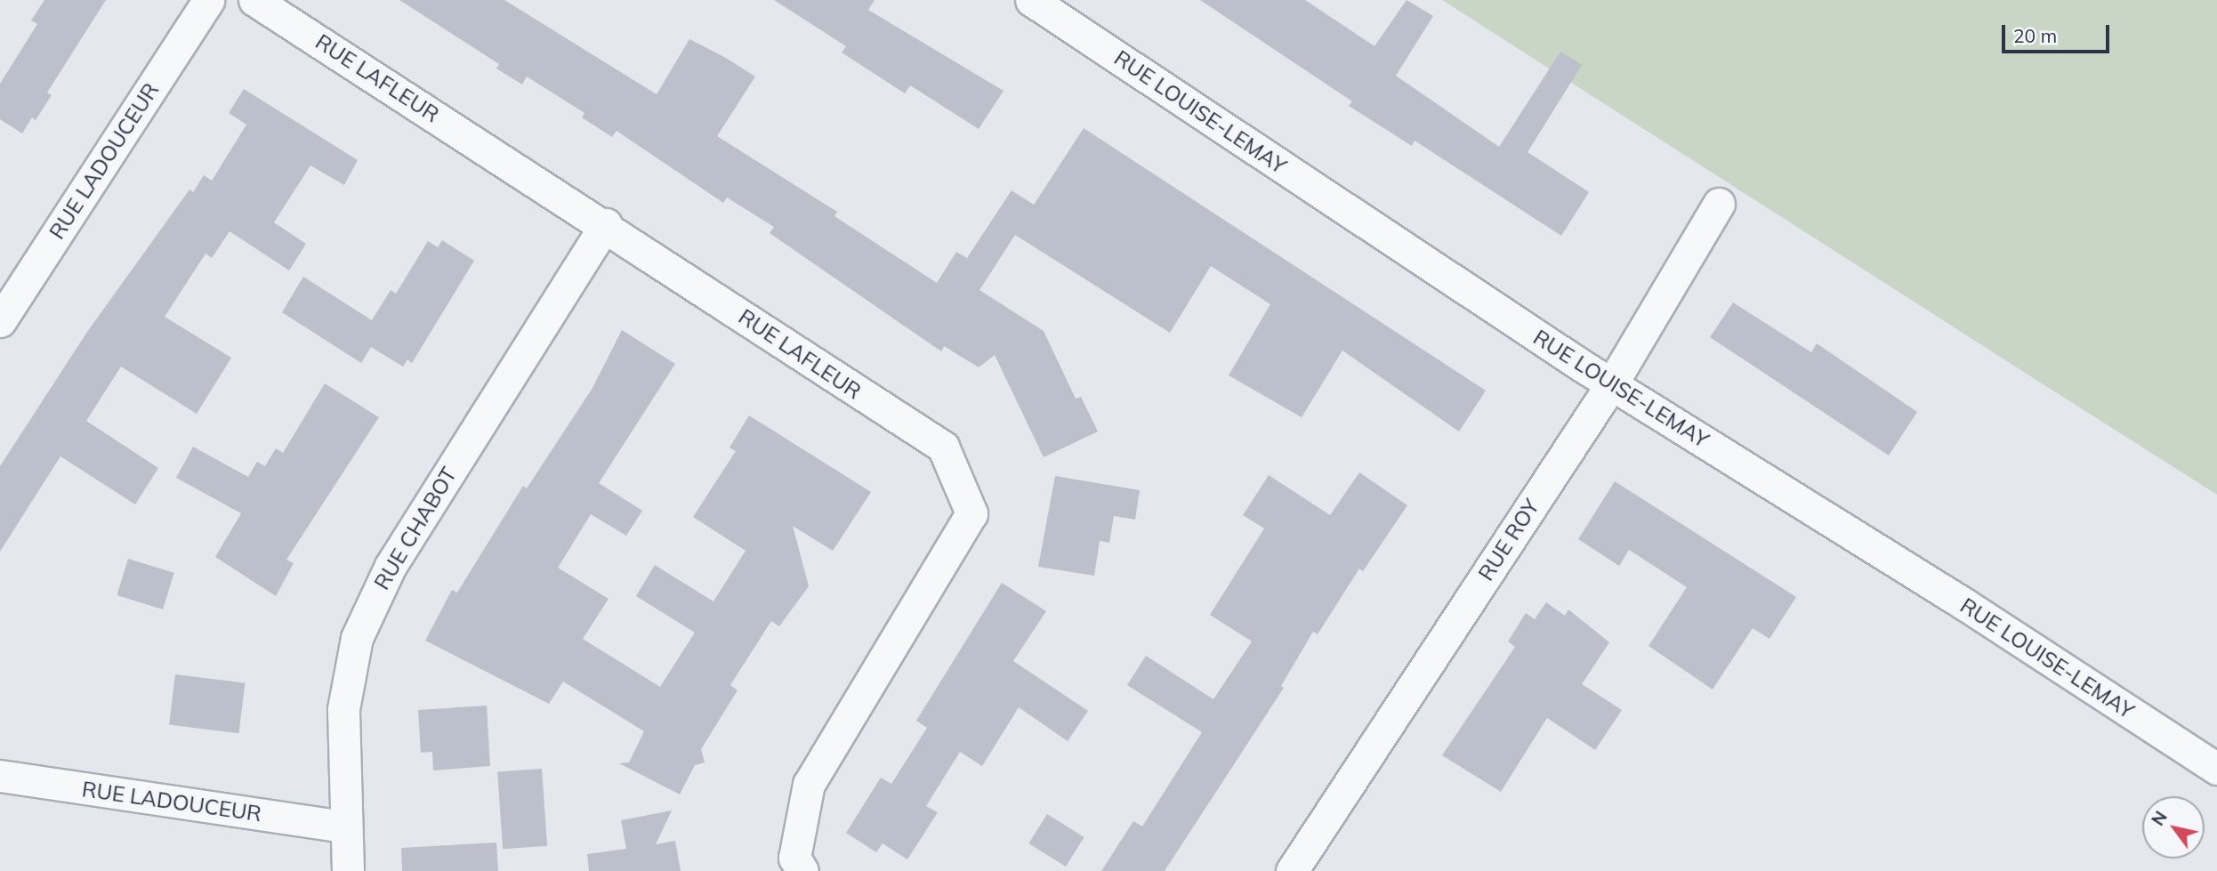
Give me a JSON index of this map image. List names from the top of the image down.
{
  "streets": {
    "street": [
      "RUE LAFLEUR",
      "RUE LOUISE-LEMAY",
      "RUE LADOUCEUR",
      "RUE CHABOT",
      "RUE ROY"
    ]
  },
  "crossings": [
    ["RUE LAFLEUR", "RUE CHABOT"],
    ["RUE LOUISE-LEMAY", "RUE ROY"],
    ["RUE LADOUCEUR", "RUE CHABOT"]
  ],
  "scale_bar": "20 m",
  "north": "top left"
}
